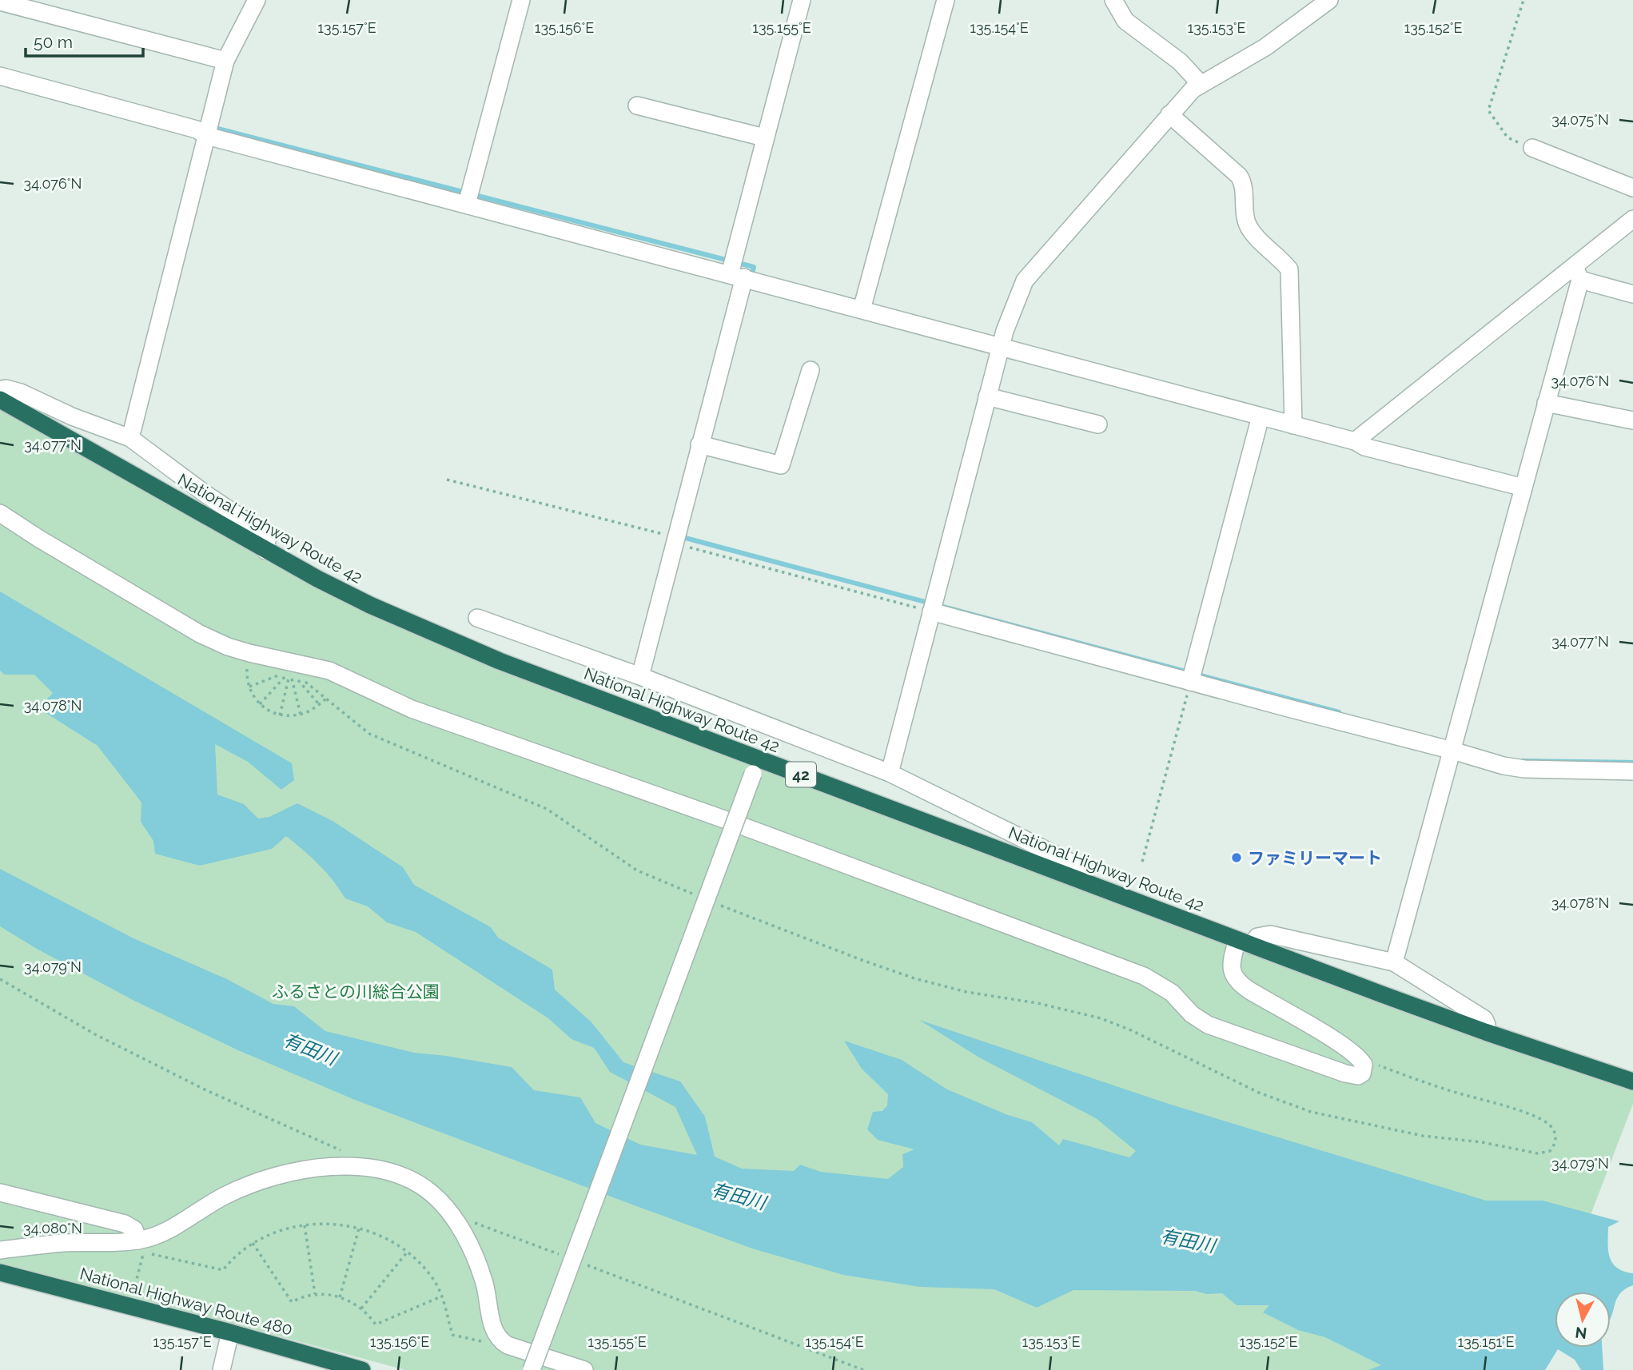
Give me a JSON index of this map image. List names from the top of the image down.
{
  "streets": {
    "highway": ["National Highway Route 42", "42", "National Highway Route 480"]
  },
  "water": ["有田川"],
  "parks": ["ふるさとの川総合公園"],
  "places": ["ファミリーマート"],
  "scale_bar": "50 m",
  "north": "bottom",
  "coordinates": [
    "135.157°E",
    "135.156°E",
    "135.155°E",
    "135.154°E",
    "135.153°E",
    "135.152°E",
    "34.075°N",
    "34.076°N",
    "34.077°N",
    "34.078°N",
    "34.079°N",
    "34.080°N",
    "135.151°E"
  ]
}
